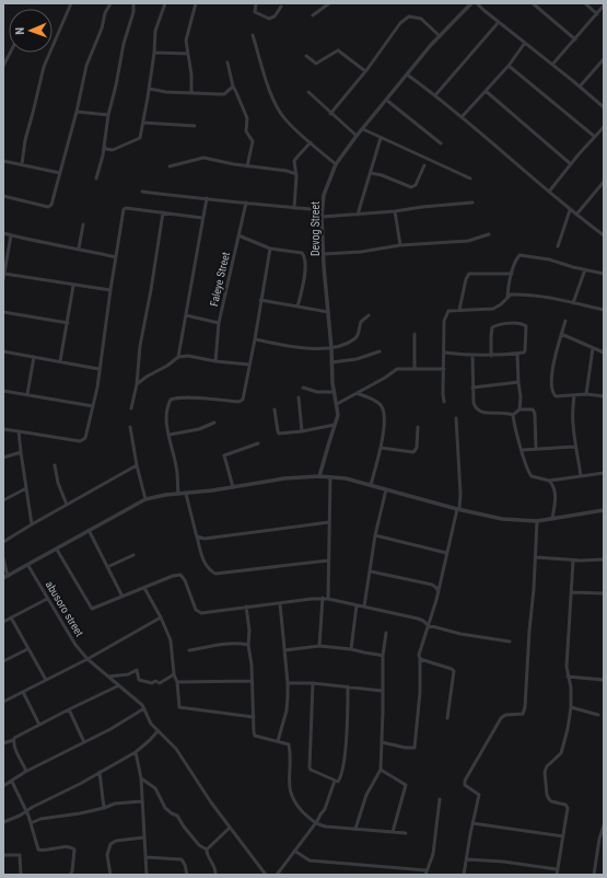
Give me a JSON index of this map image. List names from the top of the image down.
{
  "streets": {
    "street": ["Devog Street", "Faleye Street", "abusoro street"]
  },
  "north": "left"
}
